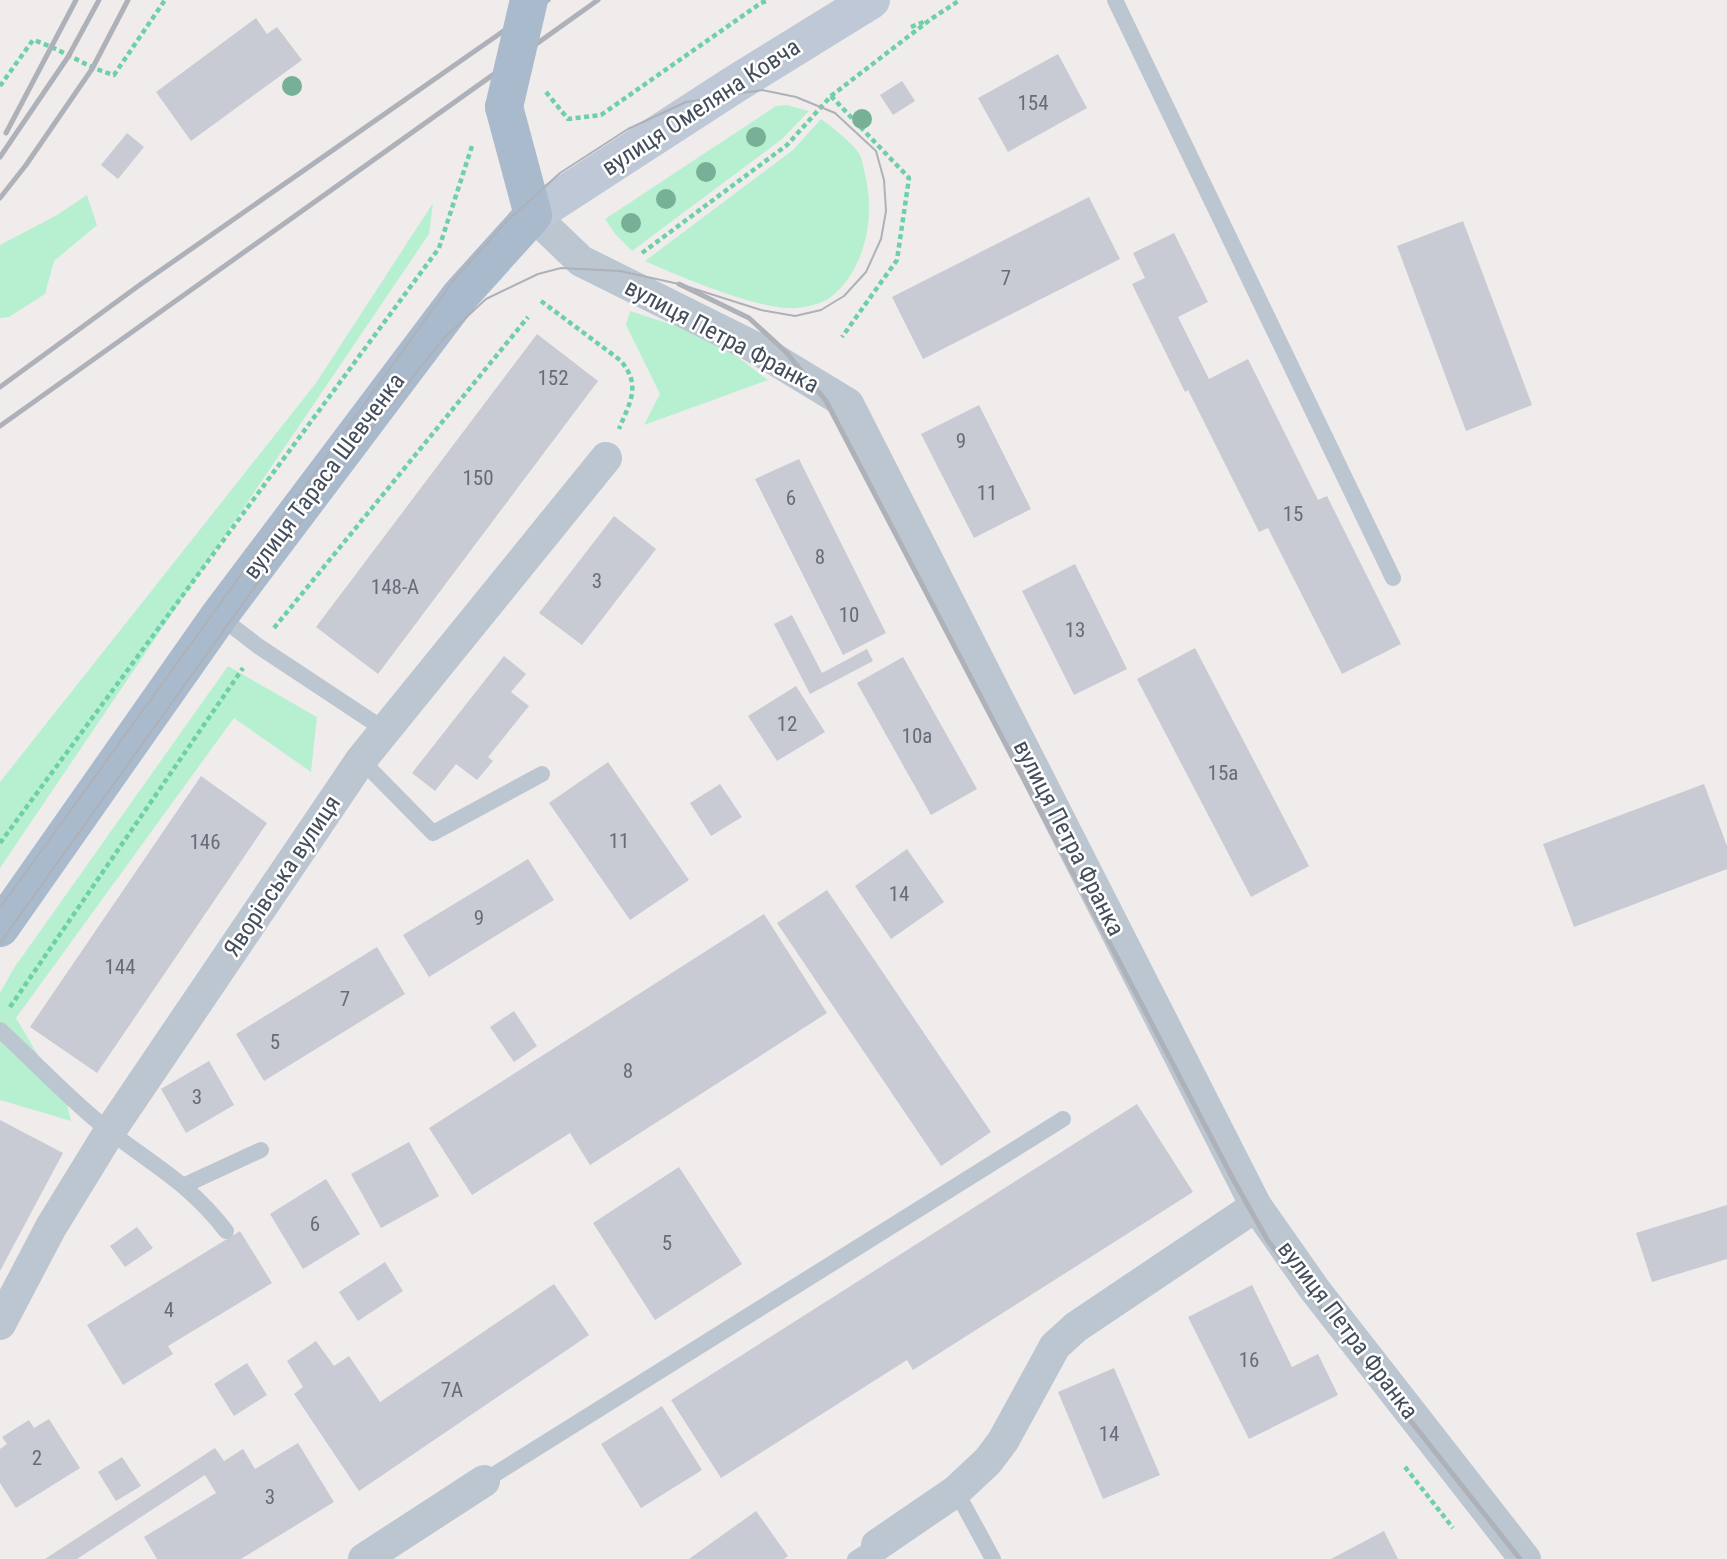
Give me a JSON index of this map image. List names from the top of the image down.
{
  "streets": {
    "main road": ["вулиця Омеляна Ковча", "вулиця Тараса Шевченка"],
    "street": ["вулиця Петра Франка", "Яворівська вулиця"]
  },
  "crossings": [
    ["вулиця Омеляна Ковча", "вулиця Петра Франка"],
    ["вулиця Омеляна Ковча", "вулиця Тараса Шевченка"],
    ["вулиця Петра Франка", "вулиця Тараса Шевченка"]
  ],
  "house_numbers": [
    "154",
    "7",
    "152",
    "9",
    "150",
    "11",
    "6",
    "15",
    "8",
    "3",
    "148-А",
    "10",
    "13",
    "12",
    "10а",
    "15а",
    "11",
    "146",
    "14",
    "9",
    "144",
    "7",
    "5",
    "8",
    "3",
    "6",
    "5",
    "4",
    "16",
    "7А",
    "14",
    "2",
    "3"
  ]
}
